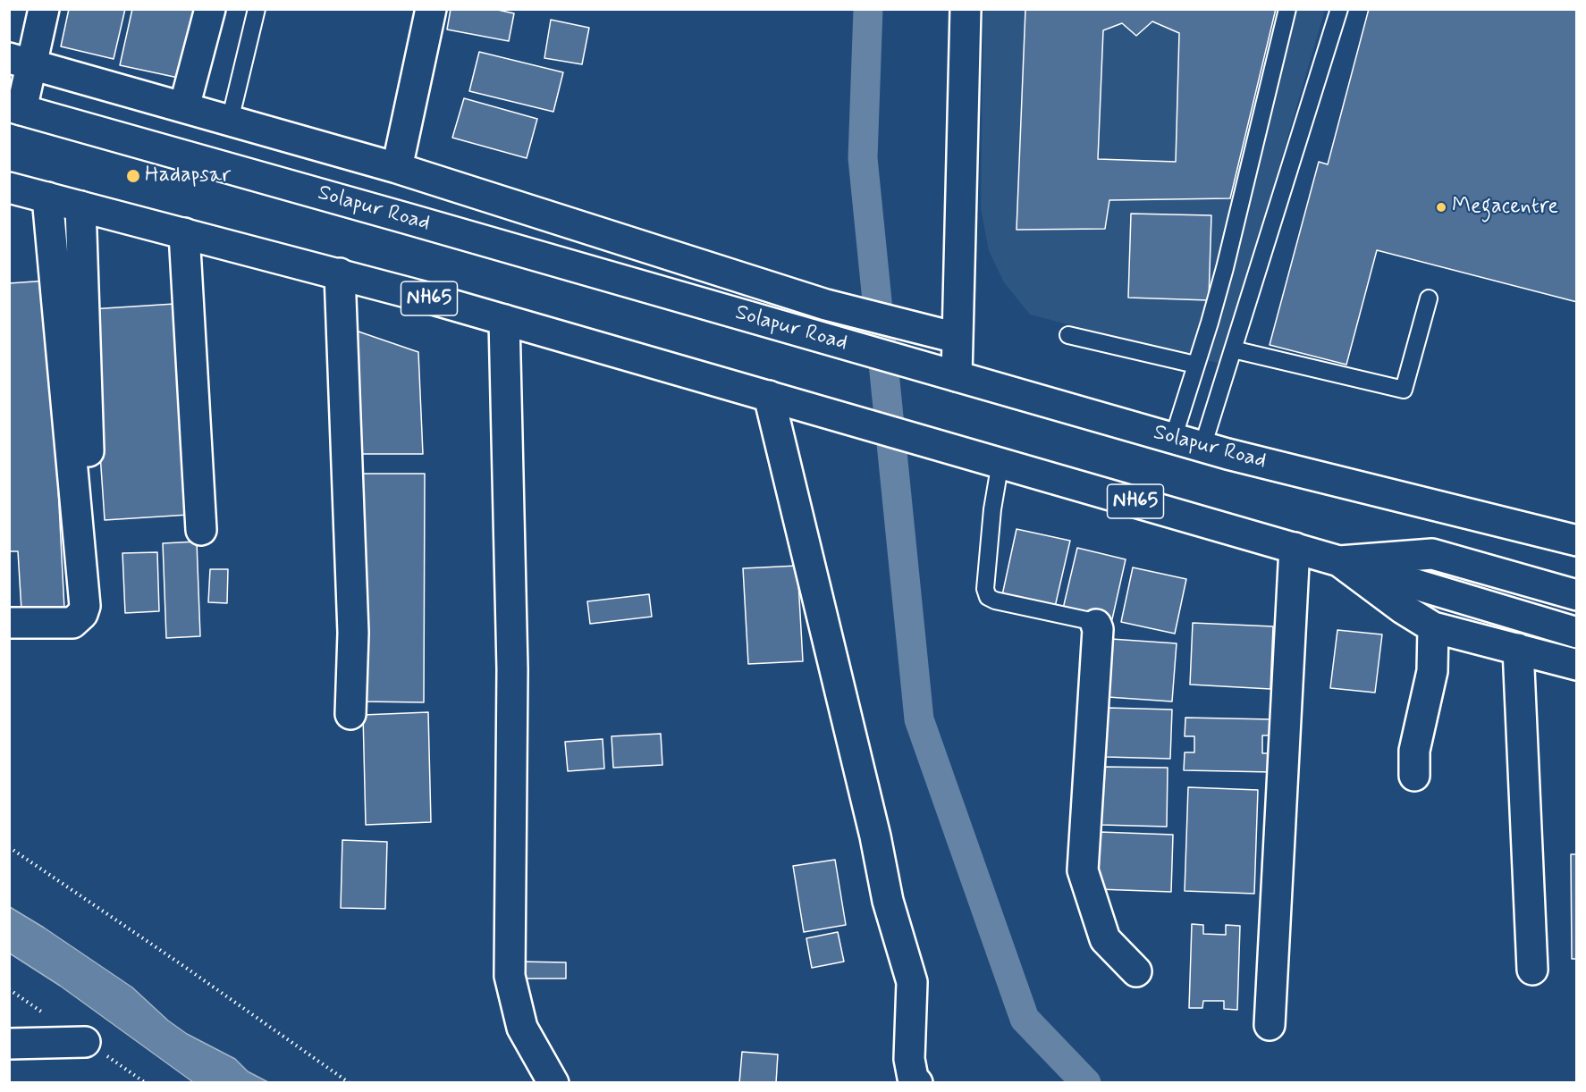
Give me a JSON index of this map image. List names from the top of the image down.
{
  "streets": {
    "main road": ["Solapur Road", "NH65"]
  },
  "places": ["Hadapsar", "Megacentre"]
}
